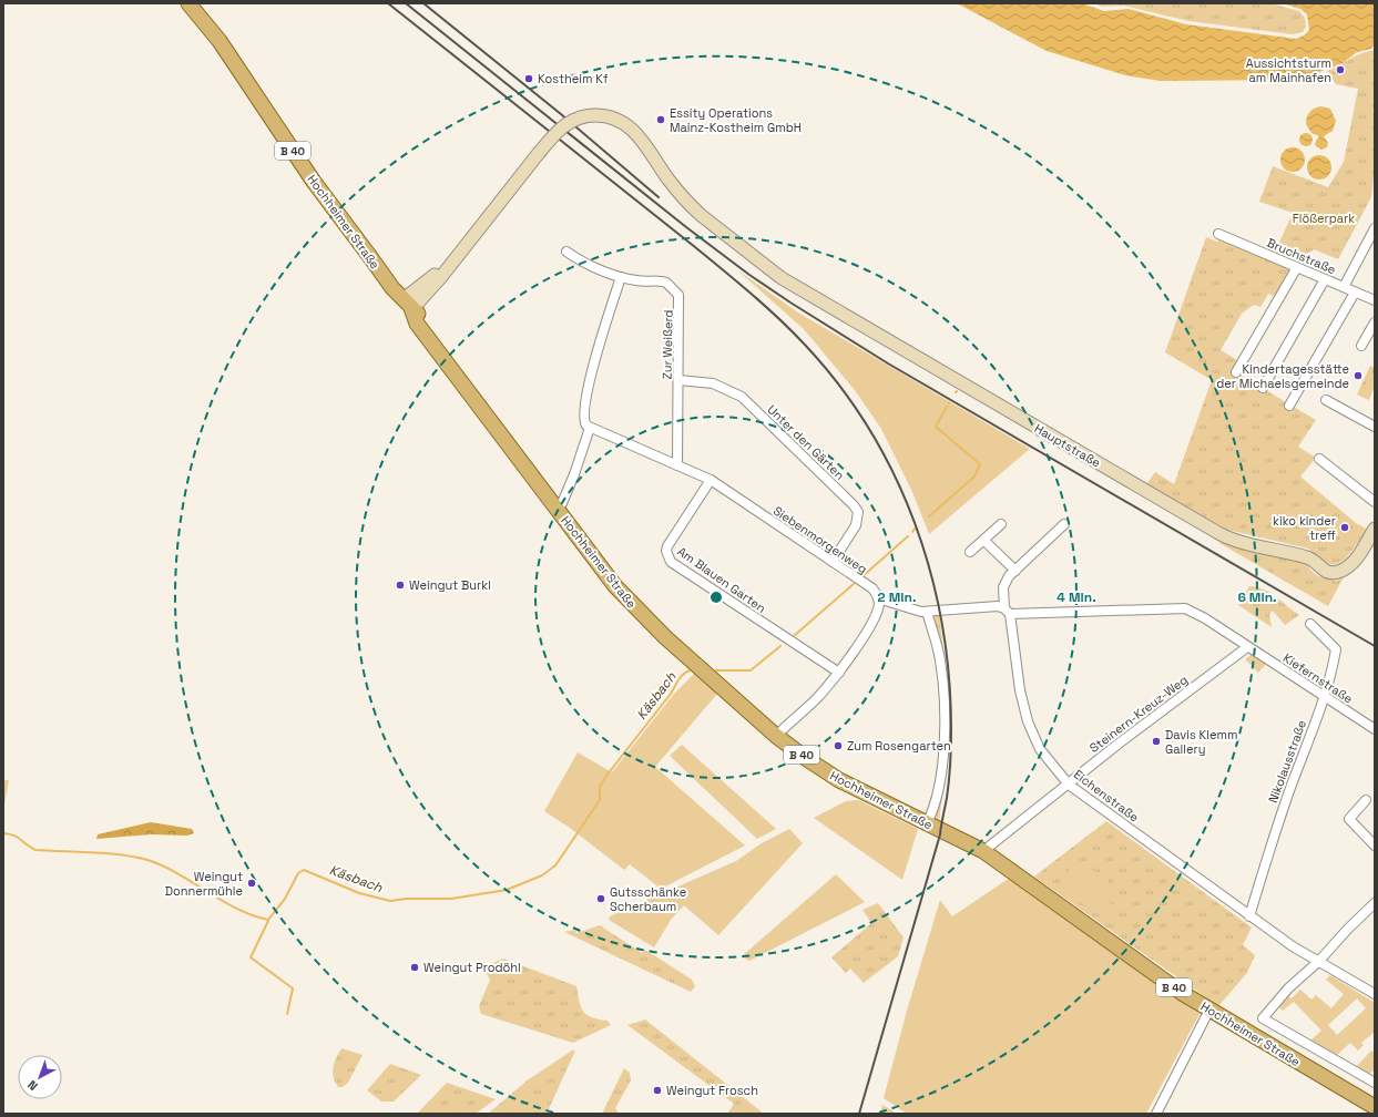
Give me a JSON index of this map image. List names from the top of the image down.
{
  "streets": {
    "main road": ["B 40", "Hochheimer Straße"],
    "street": [
      "Bruchstraße",
      "Zur Weißerd",
      "Unter den Gärten",
      "Hauptstraße",
      "Siebenmorgenweg",
      "Am Blauen Garten",
      "Kiefernstraße",
      "Steinern-Kreuz-Weg",
      "Nikolausstraße",
      "Eichenstraße"
    ]
  },
  "crossings": [
    ["Hochheimer Straße", "Hauptstraße"],
    ["Hochheimer Straße", "Steinern-Kreuz-Weg"],
    ["Zur Weißerd", "Unter den Gärten"],
    ["Zur Weißerd", "Siebenmorgenweg"],
    ["Unter den Gärten", "Siebenmorgenweg"],
    ["Siebenmorgenweg", "Am Blauen Garten"],
    ["Siebenmorgenweg", "Kiefernstraße"],
    ["Kiefernstraße", "Steinern-Kreuz-Weg"],
    ["Kiefernstraße", "Nikolausstraße"],
    ["Kiefernstraße", "Eichenstraße"],
    ["Steinern-Kreuz-Weg", "Eichenstraße"],
    ["Nikolausstraße", "Eichenstraße"]
  ],
  "water": ["Käsbach"],
  "parks": ["Flößerpark"],
  "places": [
    "Aussichtsturm am Mainhafen",
    "Kostheim Kf",
    "Essity Operations Mainz-Kostheim GmbH",
    "Kindertagesstätte der Michaelsgemeinde",
    "kiko kinder treff",
    "Weingut Burkl",
    "Davis Klemm Gallery",
    "Zum Rosengarten",
    "Weingut Donnermühle",
    "Gutsschänke Scherbaum",
    "Weingut Prodöhl",
    "Weingut Frosch"
  ],
  "north": "bottom left",
  "rings": ["2 Min.", "4 Min.", "6 Min."]
}
